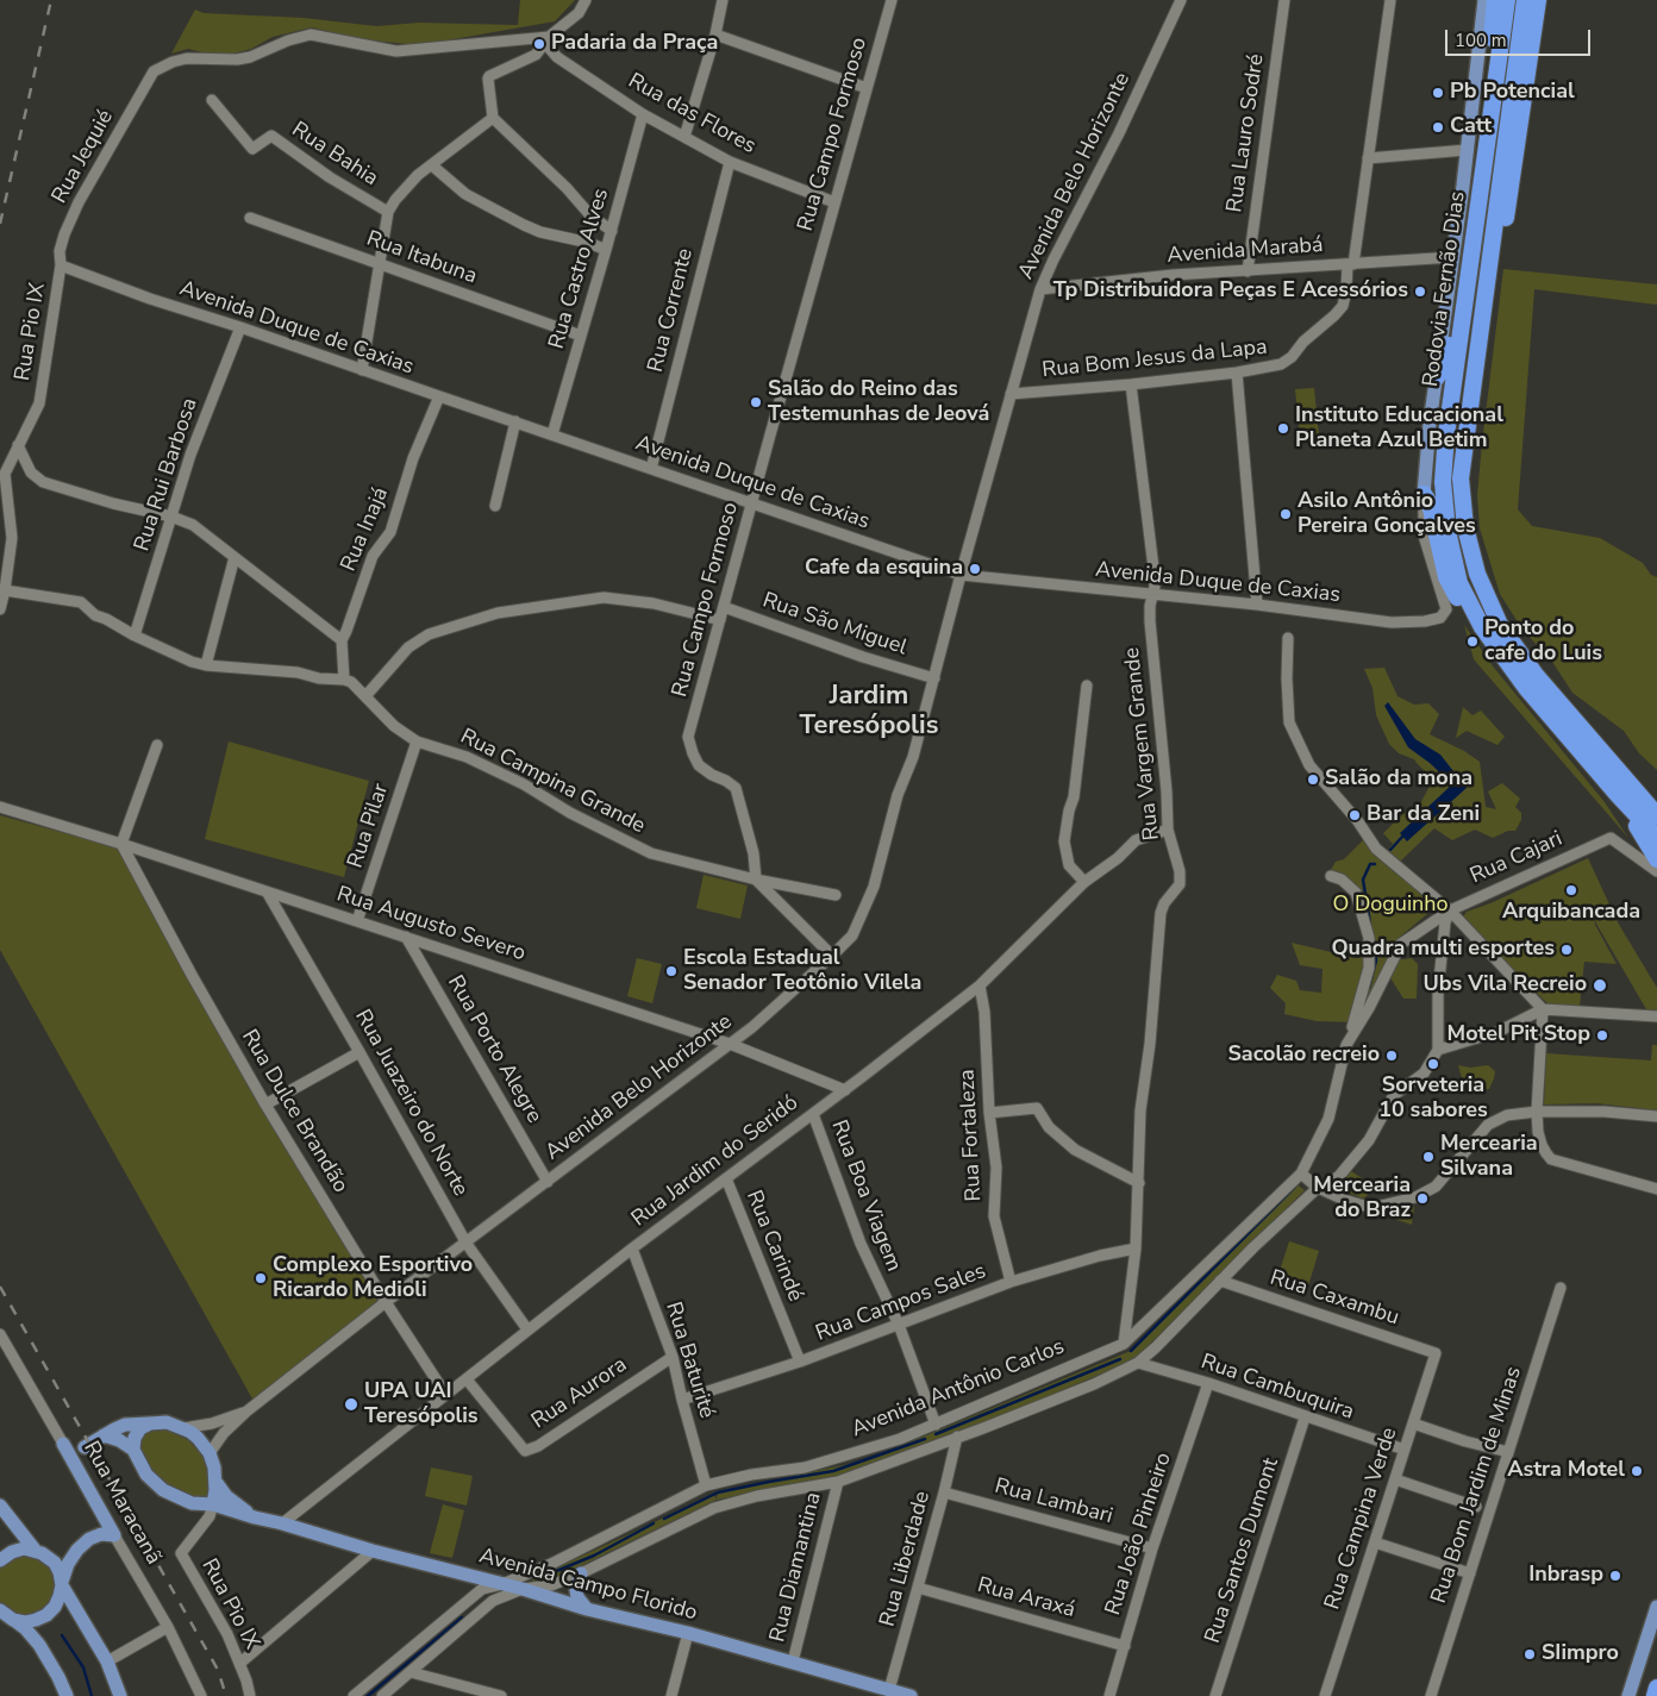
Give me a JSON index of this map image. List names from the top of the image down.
{
  "streets": {
    "highway": ["Rodovia Fernão Dias"],
    "main road": ["Rua Maracanã", "Avenida Campo Florido"],
    "street": [
      "Rua das Flores",
      "Rua Lauro Sodré",
      "Rua Campo Formoso",
      "Rua Bahia",
      "Rua Jequié",
      "Avenida Belo Horizonte",
      "Avenida Marabá",
      "Rua Itabuna",
      "Rua Castro Alves",
      "Rua Corrente",
      "Avenida Duque de Caxias",
      "Rua Pio IX",
      "Rua Bom Jesus da Lapa",
      "Rua Rui Barbosa",
      "Rua Inajá",
      "Rua São Miguel",
      "Rua Vargem Grande",
      "Rua Campina Grande",
      "Rua Pilar",
      "Rua Cajari",
      "Rua Augusto Severo",
      "Rua Porto Alegre",
      "Rua Juazeiro do Norte",
      "Rua Dulce Brandão",
      "Rua Fortaleza",
      "Rua Jardim do Seridó",
      "Rua Boa Viagem",
      "Rua Carindé",
      "Rua Caxambu",
      "Rua Campos Sales",
      "Rua Baturité",
      "Rua Cambuquira",
      "Avenida Antônio Carlos",
      "Rua Aurora",
      "Rua Bom Jardim de Minas",
      "Rua Lambari",
      "Rua Campina Verde",
      "Rua João Pinheiro",
      "Rua Santos Dumont",
      "Rua Liberdade",
      "Rua Diamantina",
      "Rua Araxá"
    ]
  },
  "crossings": [
    ["Rua das Flores", "Rua Campo Formoso"],
    ["Rua das Flores", "Rua Jequié"],
    ["Rua das Flores", "Rua Castro Alves"],
    ["Rua das Flores", "Rua Corrente"],
    ["Rua Lauro Sodré", "Avenida Marabá"],
    ["Rua Campo Formoso", "Avenida Duque de Caxias"],
    ["Rua Campo Formoso", "Rua São Miguel"],
    ["Rua Campo Formoso", "Rua Campina Grande"],
    ["Rua Jequié", "Avenida Duque de Caxias"],
    ["Rua Jequié", "Rua Pio IX"],
    ["Avenida Belo Horizonte", "Avenida Marabá"],
    ["Avenida Belo Horizonte", "Avenida Duque de Caxias"],
    ["Avenida Belo Horizonte", "Rua Bom Jesus da Lapa"],
    ["Avenida Belo Horizonte", "Rua São Miguel"],
    ["Avenida Belo Horizonte", "Rua Augusto Severo"],
    ["Avenida Belo Horizonte", "Rua Porto Alegre"],
    ["Avenida Belo Horizonte", "Rua Juazeiro do Norte"],
    ["Avenida Belo Horizonte", "Rua Dulce Brandão"],
    ["Avenida Marabá", "Rua Bom Jesus da Lapa"],
    ["Rua Itabuna", "Rua Castro Alves"],
    ["Rua Castro Alves", "Avenida Duque de Caxias"],
    ["Rua Corrente", "Avenida Duque de Caxias"],
    ["Avenida Duque de Caxias", "Rua Pio IX"],
    ["Avenida Duque de Caxias", "Rua Rui Barbosa"],
    ["Avenida Duque de Caxias", "Rua Inajá"],
    ["Avenida Duque de Caxias", "Rua Vargem Grande"],
    ["Rua Pio IX", "Rua Maracanã"],
    ["Rua Pio IX", "Avenida Campo Florido"],
    ["Rua Bom Jesus da Lapa", "Rua Vargem Grande"],
    ["Rua Inajá", "Rua Campina Grande"],
    ["Rua Vargem Grande", "Rua Jardim do Seridó"],
    ["Rua Vargem Grande", "Rua Campos Sales"],
    ["Rua Vargem Grande", "Avenida Antônio Carlos"],
    ["Rua Campina Grande", "Rua Pilar"],
    ["Rua Pilar", "Rua Augusto Severo"],
    ["Rua Cajari", "Avenida Antônio Carlos"],
    ["Rua Augusto Severo", "Rua Porto Alegre"],
    ["Rua Augusto Severo", "Rua Juazeiro do Norte"],
    ["Rua Augusto Severo", "Rua Dulce Brandão"],
    ["Rua Augusto Severo", "Rua Jardim do Seridó"],
    ["Rua Juazeiro do Norte", "Rua Jardim do Seridó"],
    ["Rua Dulce Brandão", "Rua Jardim do Seridó"],
    ["Rua Fortaleza", "Rua Jardim do Seridó"],
    ["Rua Fortaleza", "Rua Campos Sales"],
    ["Rua Jardim do Seridó", "Rua Boa Viagem"],
    ["Rua Jardim do Seridó", "Rua Carindé"],
    ["Rua Jardim do Seridó", "Rua Baturité"],
    ["Rua Jardim do Seridó", "Rua Aurora"],
    ["Rua Jardim do Seridó", "Avenida Campo Florido"],
    ["Rua Boa Viagem", "Rua Campos Sales"],
    ["Rua Boa Viagem", "Avenida Antônio Carlos"],
    ["Rua Carindé", "Rua Campos Sales"],
    ["Rua Caxambu", "Avenida Antônio Carlos"],
    ["Rua Caxambu", "Rua Campina Verde"],
    ["Rua Campos Sales", "Rua Baturité"],
    ["Rua Baturité", "Avenida Antônio Carlos"],
    ["Rua Baturité", "Rua Aurora"],
    ["Rua Cambuquira", "Avenida Antônio Carlos"],
    ["Rua Cambuquira", "Rua Campina Verde"],
    ["Rua Cambuquira", "Rua João Pinheiro"],
    ["Rua Cambuquira", "Rua Santos Dumont"],
    ["Avenida Antônio Carlos", "Rua Liberdade"],
    ["Avenida Antônio Carlos", "Rua Diamantina"],
    ["Avenida Antônio Carlos", "Avenida Campo Florido"],
    ["Rua Lambari", "Rua João Pinheiro"],
    ["Rua Lambari", "Rua Liberdade"],
    ["Rua Maracanã", "Avenida Campo Florido"],
    ["Rua João Pinheiro", "Rua Araxá"],
    ["Rua Liberdade", "Avenida Campo Florido"],
    ["Rua Liberdade", "Rua Araxá"],
    ["Rua Diamantina", "Avenida Campo Florido"]
  ],
  "districts": ["Jardim Teresópolis"],
  "parks": ["O Doguinho"],
  "places": [
    "Padaria da Praça",
    "Pb Potencial",
    "Catt",
    "Tp Distribuidora Peças E Acessórios",
    "Salão do Reino das Testemunhas de Jeová",
    "Instituto Educacional Planeta Azul Betim",
    "Asilo Antônio Pereira Gonçalves",
    "Cafe da esquina",
    "Ponto do cafe do Luis",
    "Salão da mona",
    "Bar da Zeni",
    "Arquibancada",
    "Quadra multi esportes",
    "Escola Estadual Senador Teotônio Vilela",
    "Ubs Vila Recreio",
    "Motel Pit Stop",
    "Sacolão recreio",
    "Sorveteria 10 sabores",
    "Mercearia Silvana",
    "Mercearia do Braz",
    "Complexo Esportivo Ricardo Medioli",
    "UPA UAI Teresópolis",
    "Astra Motel",
    "Inbrasp",
    "SIimpro"
  ],
  "scale_bar": "100 m"
}
